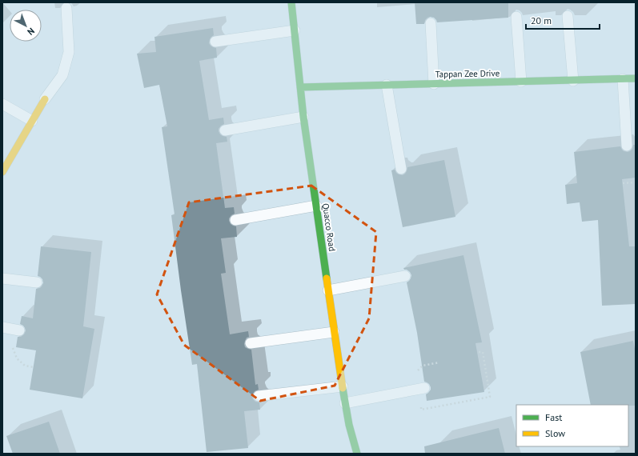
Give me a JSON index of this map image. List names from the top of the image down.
{
  "streets": {
    "street": ["Tappan Zee Drive", "Quacco Road"]
  },
  "crossings": [
    ["Tappan Zee Drive", "Quacco Road"]
  ],
  "legend": ["Fast", "Slow"],
  "scale_bar": "20 m",
  "north": "bottom right"
}
